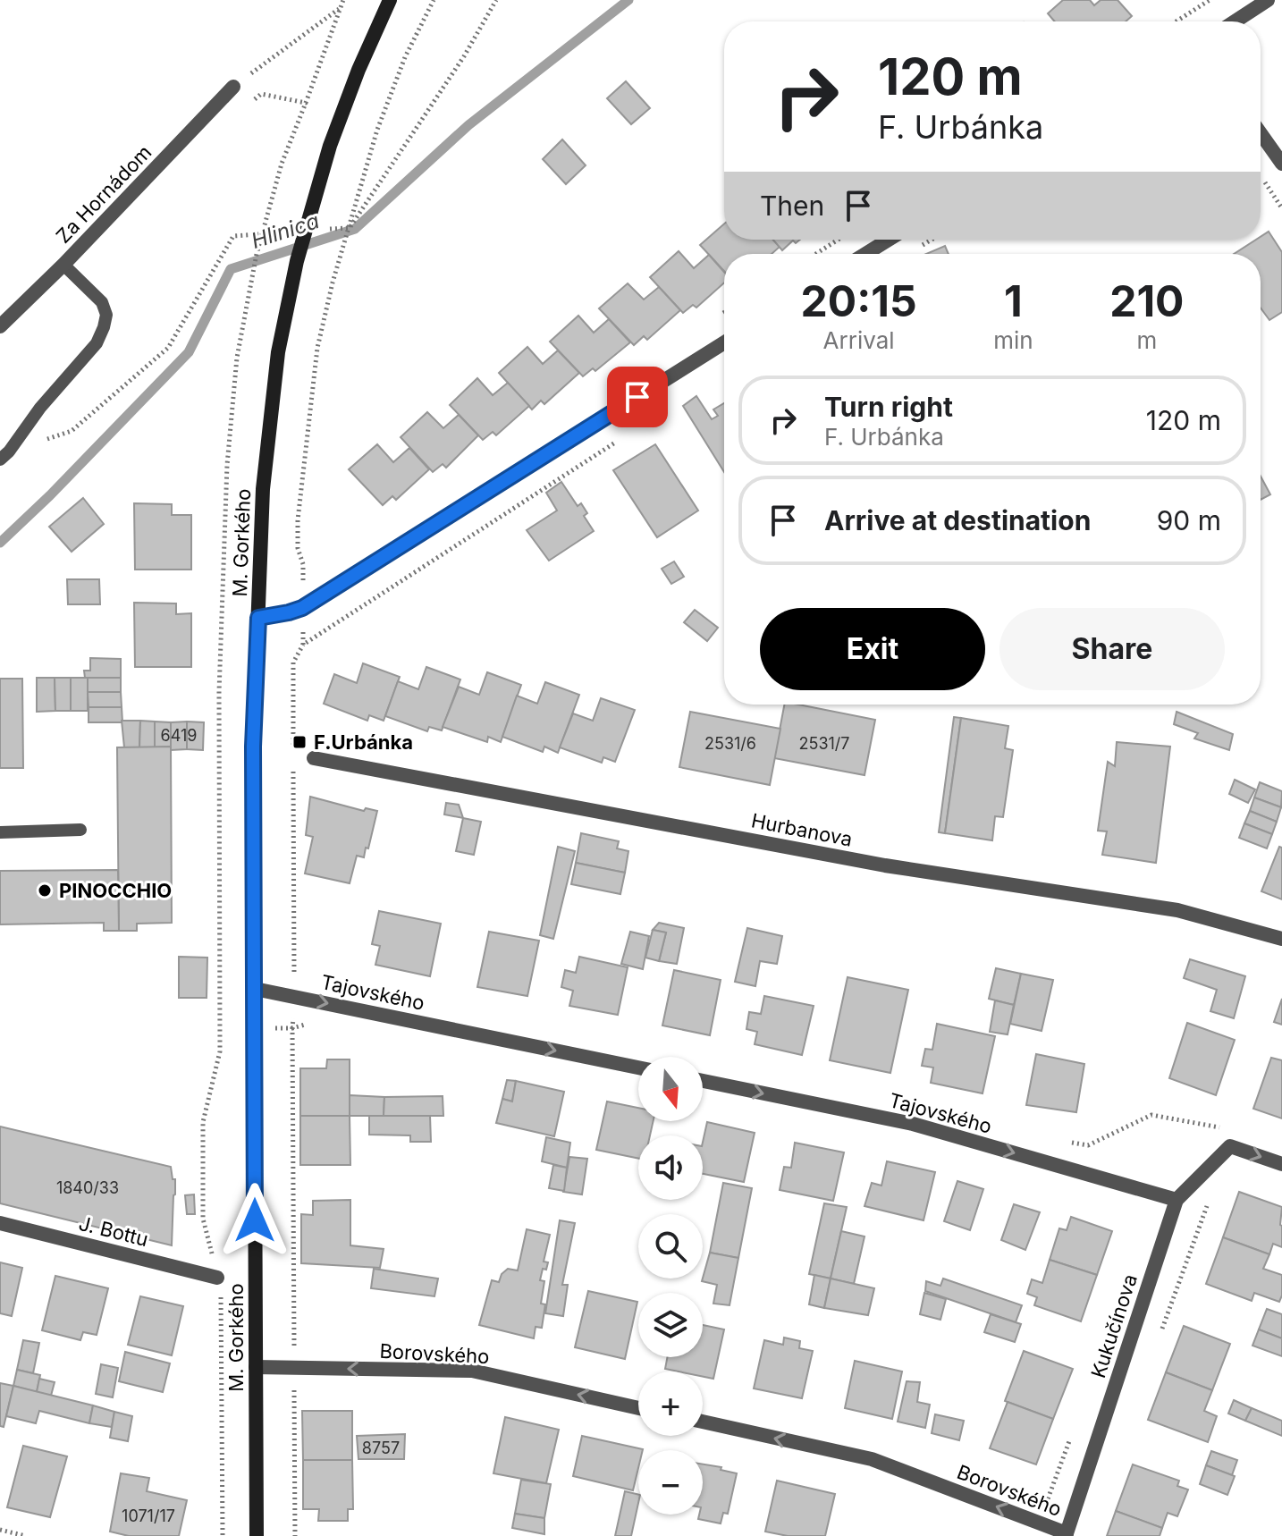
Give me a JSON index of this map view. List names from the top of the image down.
{
  "streets": {
    "main road": ["M. Gorkého"],
    "street": [
      "Za Hornádom",
      "Hurbanova",
      "Tajovského",
      "J. Bottu",
      "Kukučínova",
      "Borovského"
    ]
  },
  "crossings": [
    ["M. Gorkého", "Tajovského"],
    ["M. Gorkého", "Borovského"],
    ["Tajovského", "Kukučínova"],
    ["Kukučínova", "Borovského"]
  ],
  "one_way": ["Tajovského", "Borovského"],
  "water": ["Hlinica"],
  "places": {
    "transit": ["F.Urbánka"],
    "other": ["PINOCCHIO"]
  },
  "house_numbers": [
    "6419",
    "2531/6",
    "2531/7",
    "1840/33",
    "8757",
    "1071/17"
  ],
  "north": "bottom",
  "page": {
    "turn": ["120 m", "F. Urbánka"],
    "then": "Then",
    "eta": [
      "20:15",
      "Arrival",
      "1",
      "min",
      "210",
      "m"
    ],
    "list": [
      {
        "name": "Turn right",
        "note": "F. Urbánka",
        "value": "120 m"
      },
      {
        "name": "Arrive at destination",
        "value": "90 m"
      }
    ],
    "buttons": ["Exit", "Share"],
    "map_buttons": ["+", "−"]
  }
}
